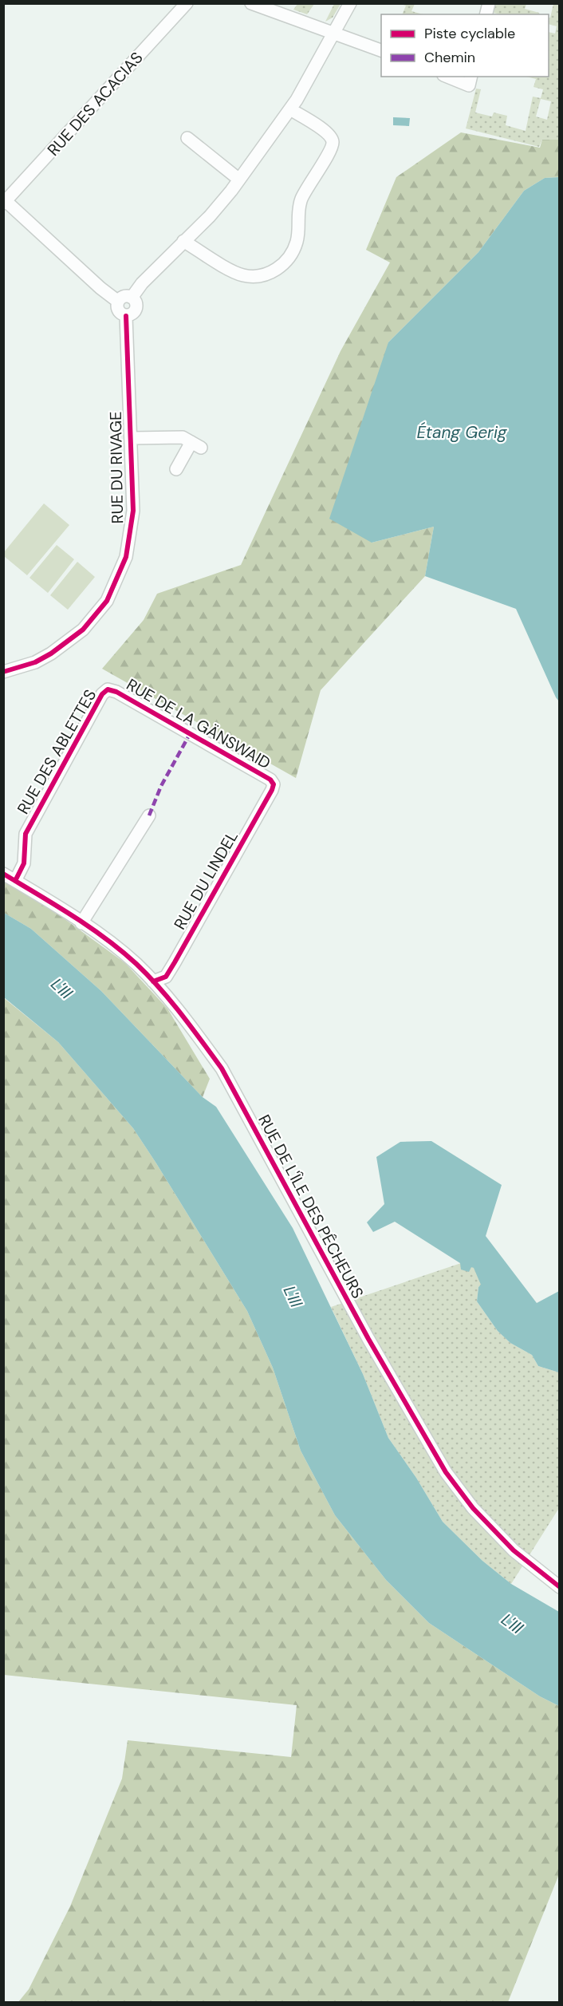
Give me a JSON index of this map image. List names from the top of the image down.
{
  "streets": {
    "street": [
      "RUE DES ACACIAS",
      "RUE DU RIVAGE",
      "RUE DE LA GÄNSWAID",
      "RUE DES ABLETTES",
      "RUE DU LINDEL",
      "RUE DE L'ÎLE DES PÊCHEURS"
    ]
  },
  "crossings": [
    ["RUE DE LA GÄNSWAID", "RUE DES ABLETTES"],
    ["RUE DE LA GÄNSWAID", "RUE DU LINDEL"],
    ["RUE DES ABLETTES", "RUE DE L'ÎLE DES PÊCHEURS"],
    ["RUE DU LINDEL", "RUE DE L'ÎLE DES PÊCHEURS"]
  ],
  "water": ["Étang Gerig", "L'Ill"],
  "legend": ["Piste cyclable", "Chemin"]
}
